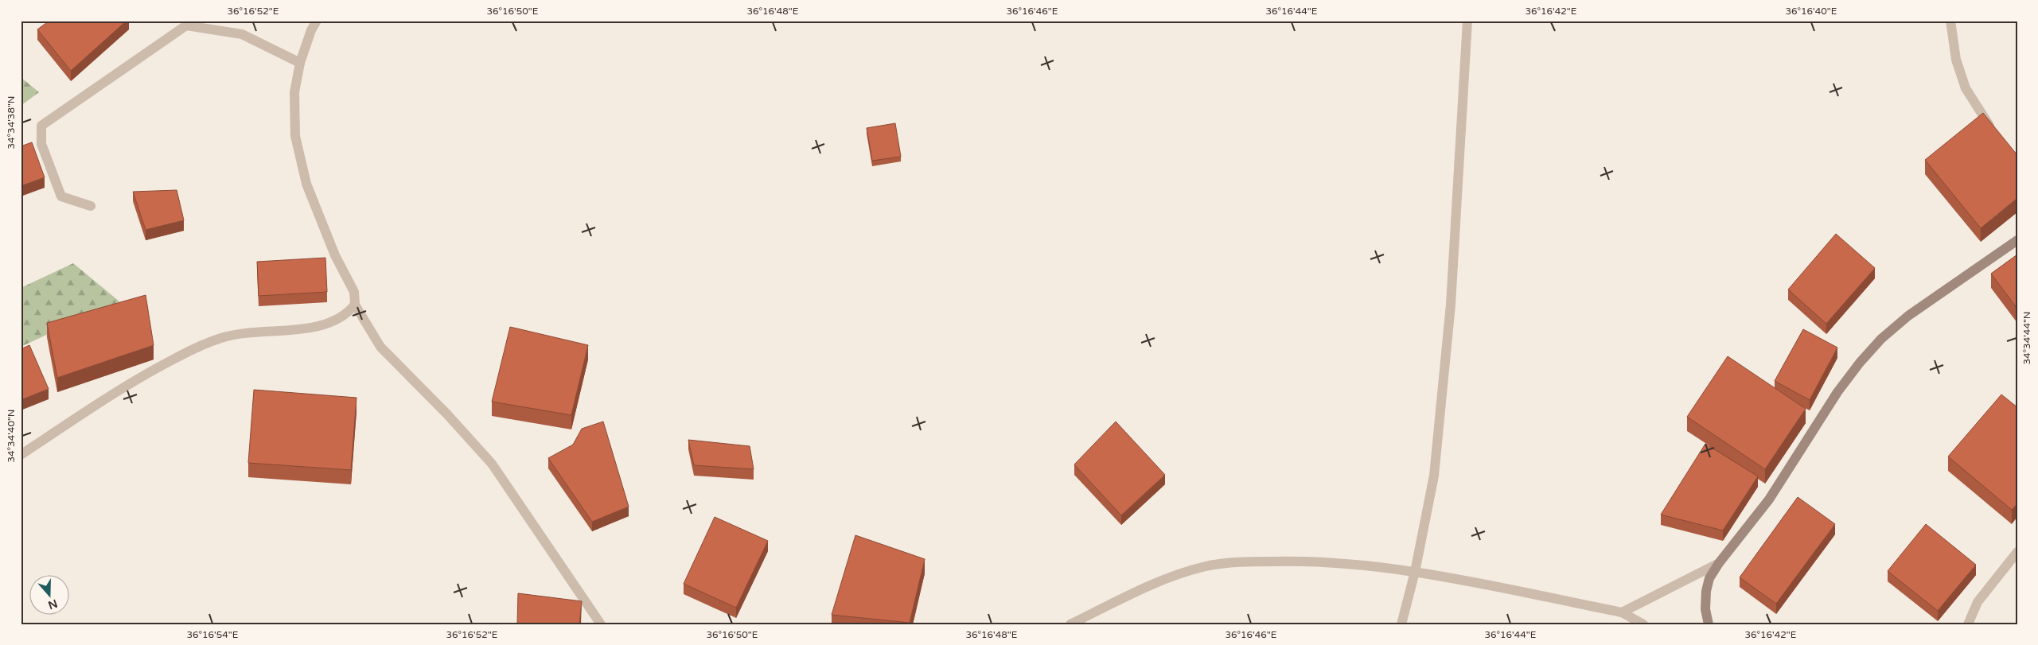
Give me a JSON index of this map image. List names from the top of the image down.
{
  "north": "bottom",
  "coordinates": [
    "36°16'52\"E",
    "36°16'50\"E",
    "36°16'48\"E",
    "36°16'46\"E",
    "36°16'44\"E",
    "36°16'42\"E",
    "36°16'40\"E",
    "34°34'38\"N",
    "34°34'44\"N",
    "34°34'40\"N",
    "36°16'54\"E"
  ]
}
